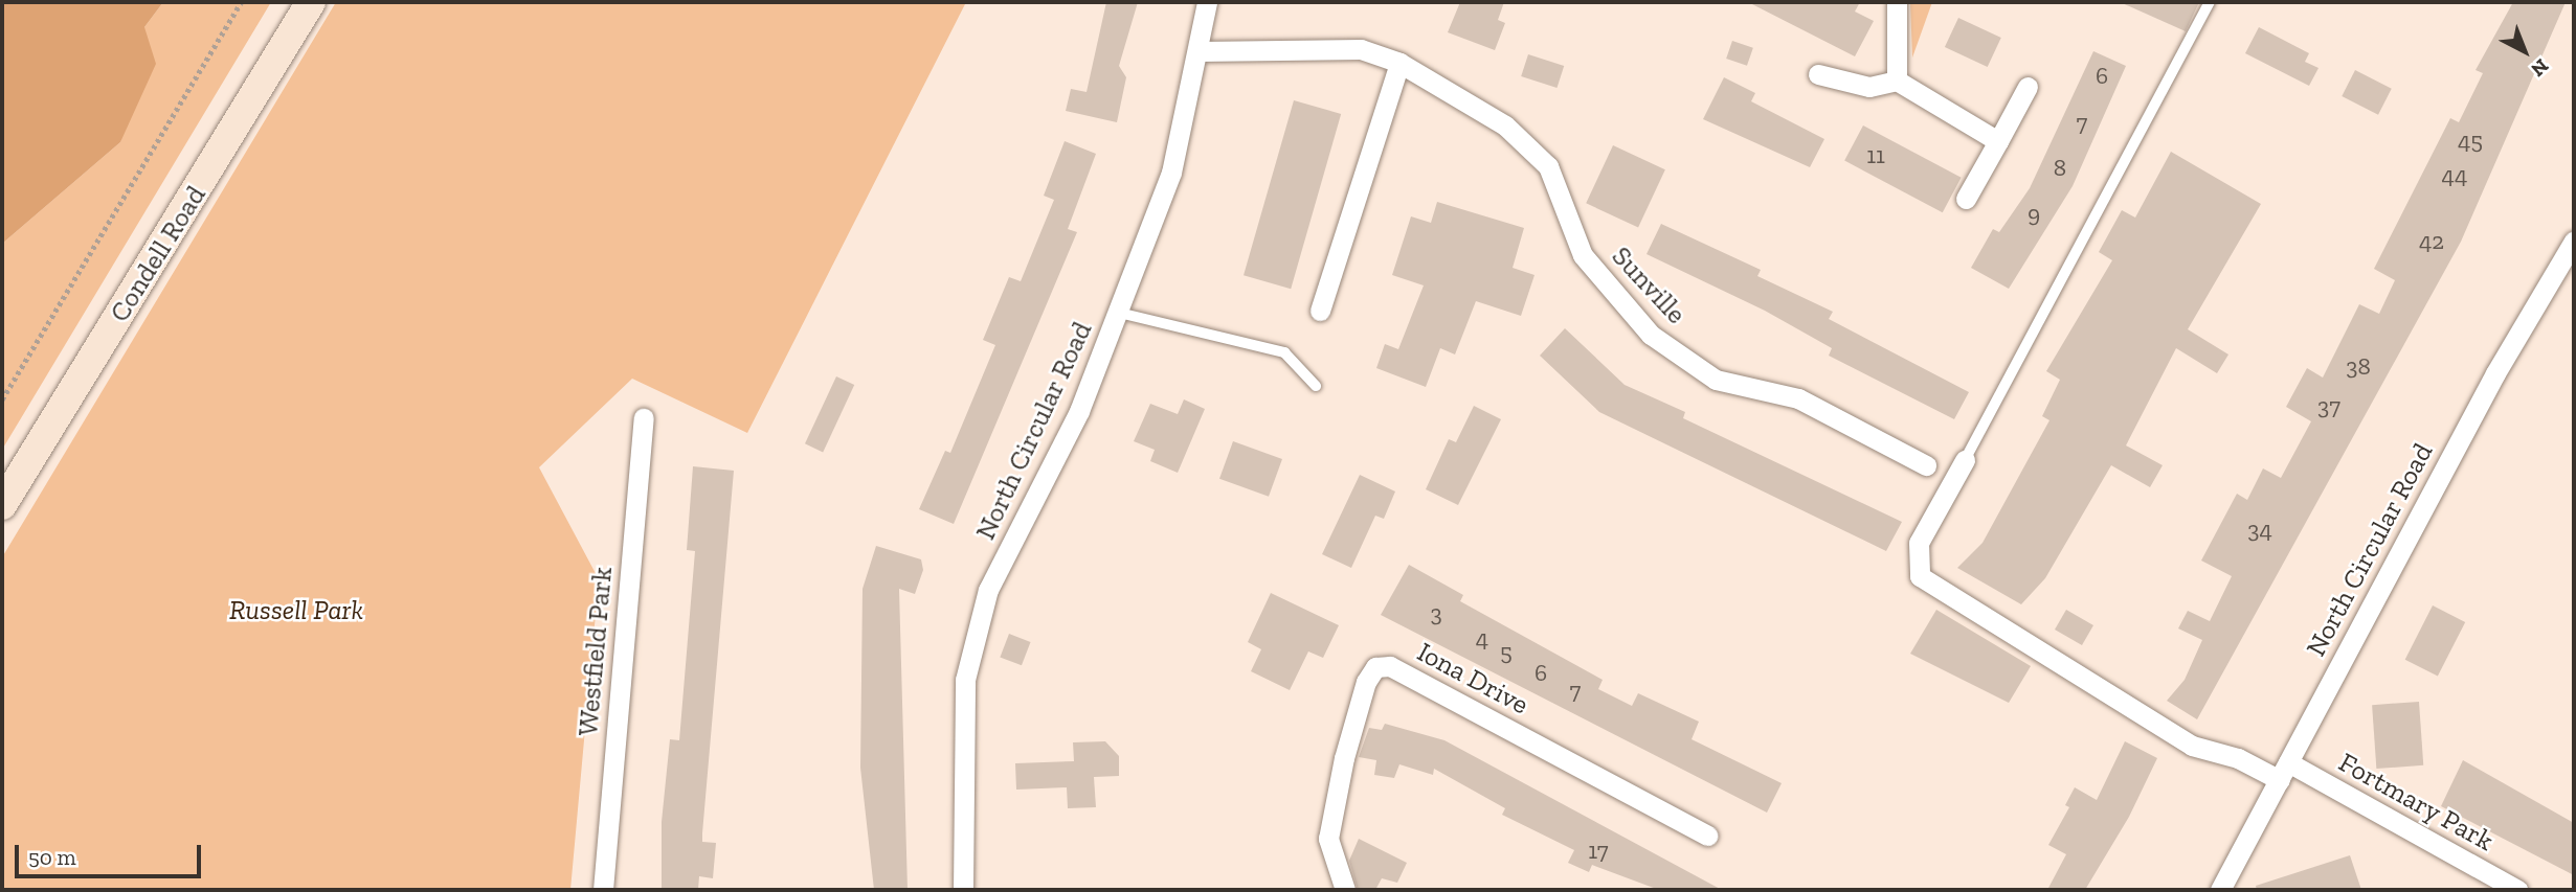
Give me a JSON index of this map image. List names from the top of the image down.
{
  "streets": {
    "main road": ["Condell Road"],
    "street": [
      "Sunville",
      "North Circular Road",
      "Westfield Park",
      "Iona Drive",
      "Fortmary Park"
    ]
  },
  "crossings": [
    ["Sunville", "North Circular Road"],
    ["North Circular Road", "Fortmary Park"]
  ],
  "parks": ["Russell Park"],
  "house_numbers": [
    "6",
    "7",
    "45",
    "11",
    "8",
    "44",
    "9",
    "42",
    "38",
    "37",
    "34",
    "3",
    "4",
    "5",
    "6",
    "7",
    "17"
  ],
  "scale_bar": "50 m",
  "north": "bottom right"
}
